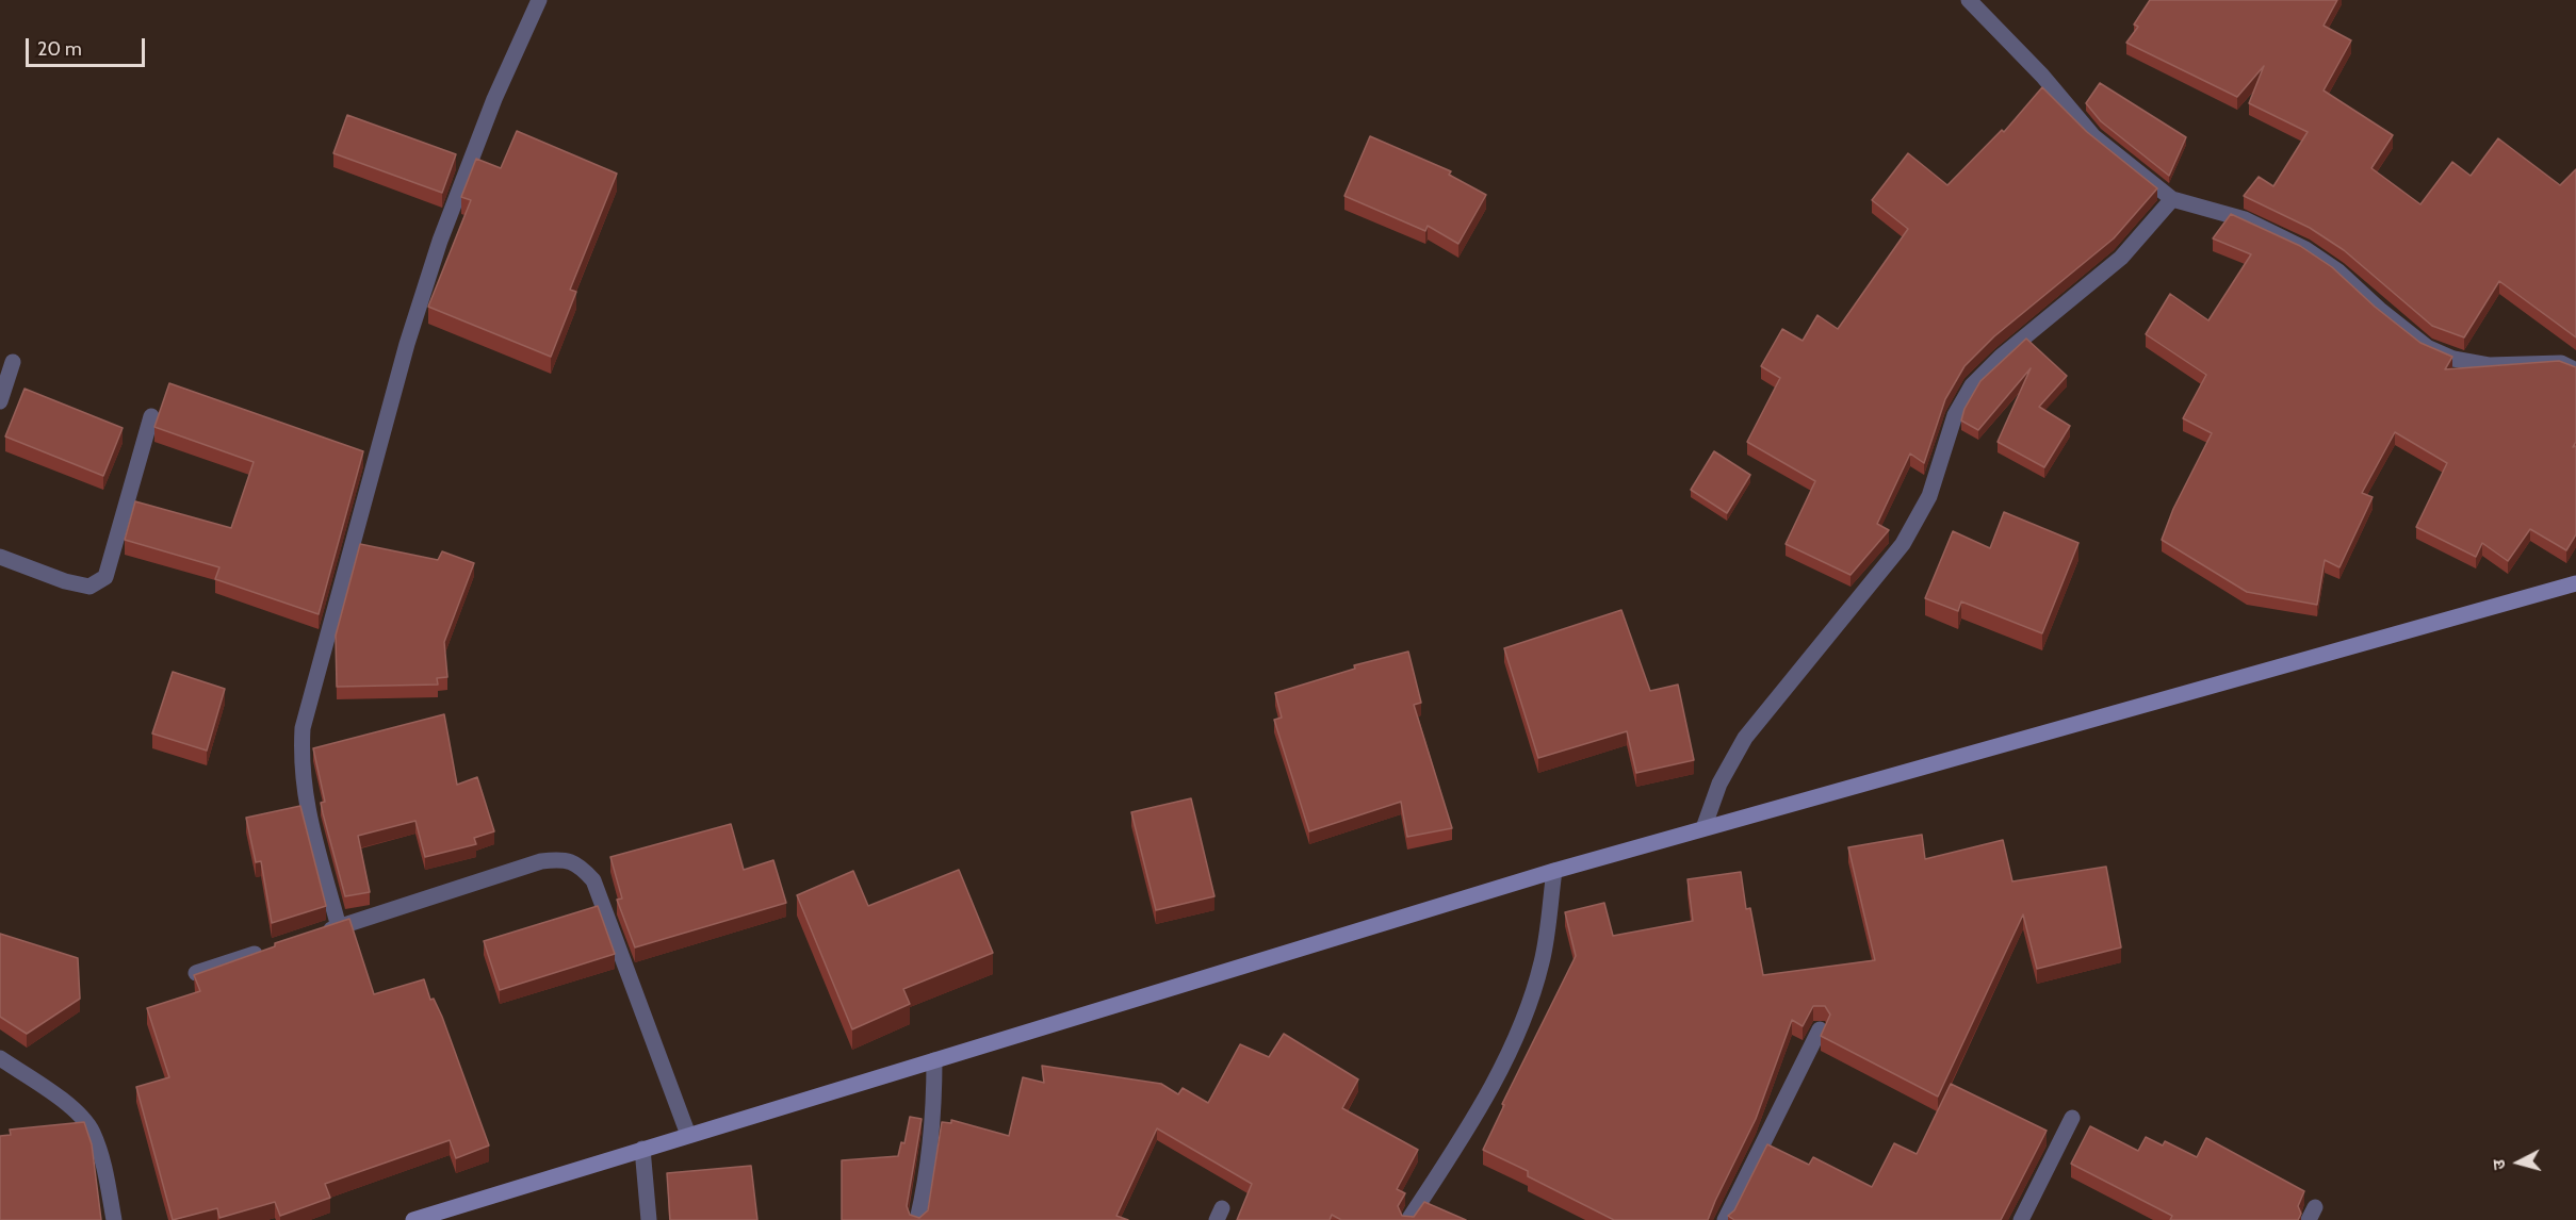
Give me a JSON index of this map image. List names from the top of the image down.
{
  "scale_bar": "20 m",
  "north": "left"
}
